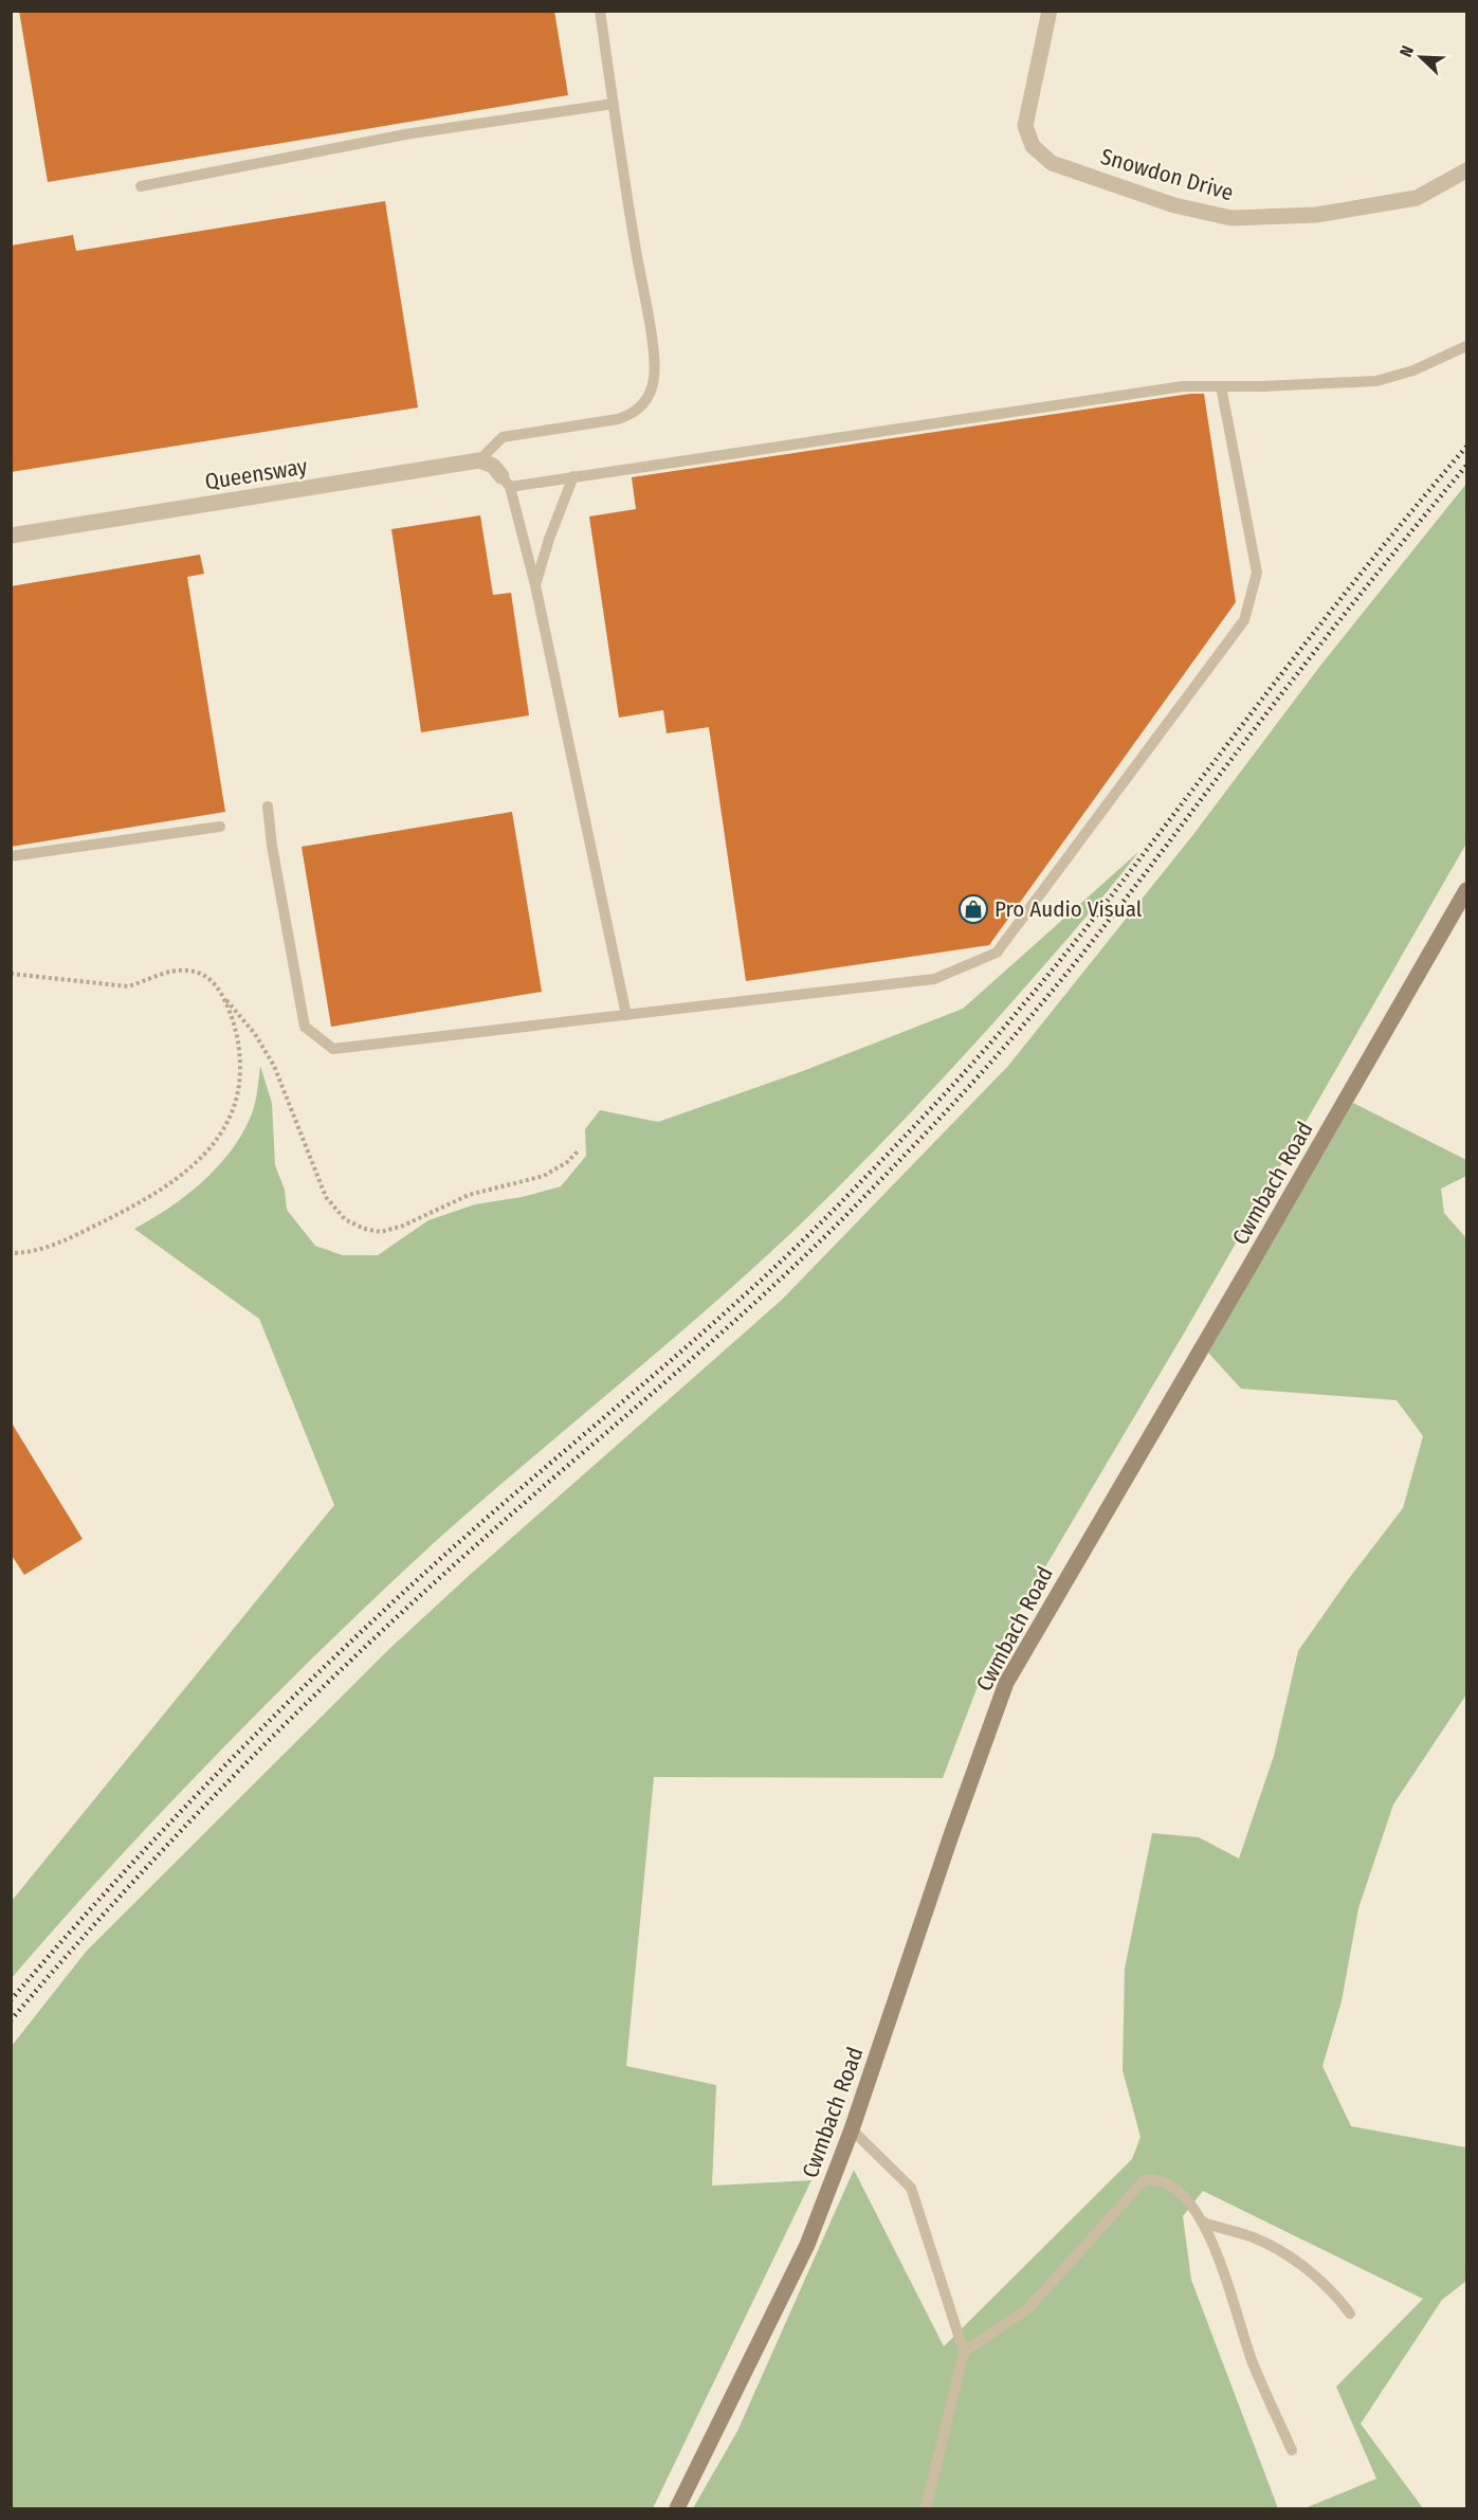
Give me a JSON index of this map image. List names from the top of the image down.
{
  "streets": {
    "main road": ["Cwmbach Road"],
    "street": ["Snowdon Drive", "Queensway"]
  },
  "places": {
    "shop": ["Pro Audio Visual"]
  },
  "north": "top left"
}
